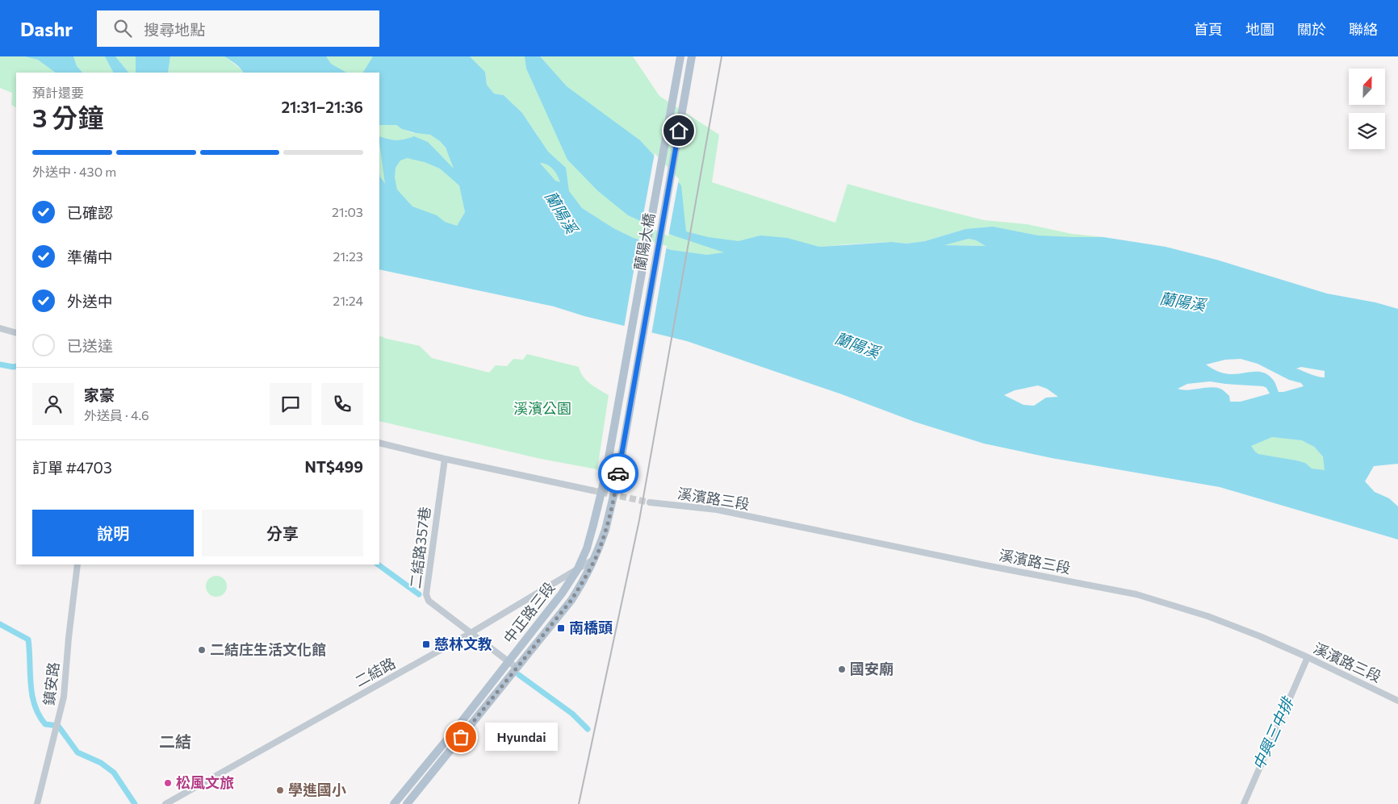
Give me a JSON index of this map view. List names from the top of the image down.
{
  "streets": {
    "main road": ["蘭陽大橋", "中正路三段"],
    "street": [
      "溪濱路三段",
      "二結路357巷",
      "二結路",
      "鎮安路"
    ]
  },
  "crossings": [
    ["蘭陽大橋", "中正路三段"],
    ["二結路357巷", "中正路三段"],
    ["二結路357巷", "二結路"],
    ["中正路三段", "二結路"]
  ],
  "districts": ["二結"],
  "water": ["蘭陽溪", "中興三中排"],
  "parks": ["溪濱公園"],
  "places": {
    "transit": ["南橋頭", "慈林文教"],
    "other": [
      "二結庄生活文化館",
      "國安廟",
      "Hyundai",
      "松風文旅",
      "學進國小"
    ]
  },
  "north": "top",
  "page": {
    "header": "Dashr",
    "search": "搜尋地點",
    "nav": [
      "首頁",
      "地圖",
      "關於",
      "聯絡"
    ],
    "heading": ["3 分鐘", "預計還要", "21:31–21:36"],
    "panel": [
      "家豪",
      "外送員 · 4.6",
      "訂單 #4703",
      "NT$499"
    ],
    "bar": "外送中 · 430 m",
    "list": [
      ["已確認", "21:03"],
      ["準備中", "21:23"],
      ["外送中", "21:24"],
      "已送達"
    ],
    "buttons": ["說明", "分享"],
    "bubble": "Hyundai"
  }
}
